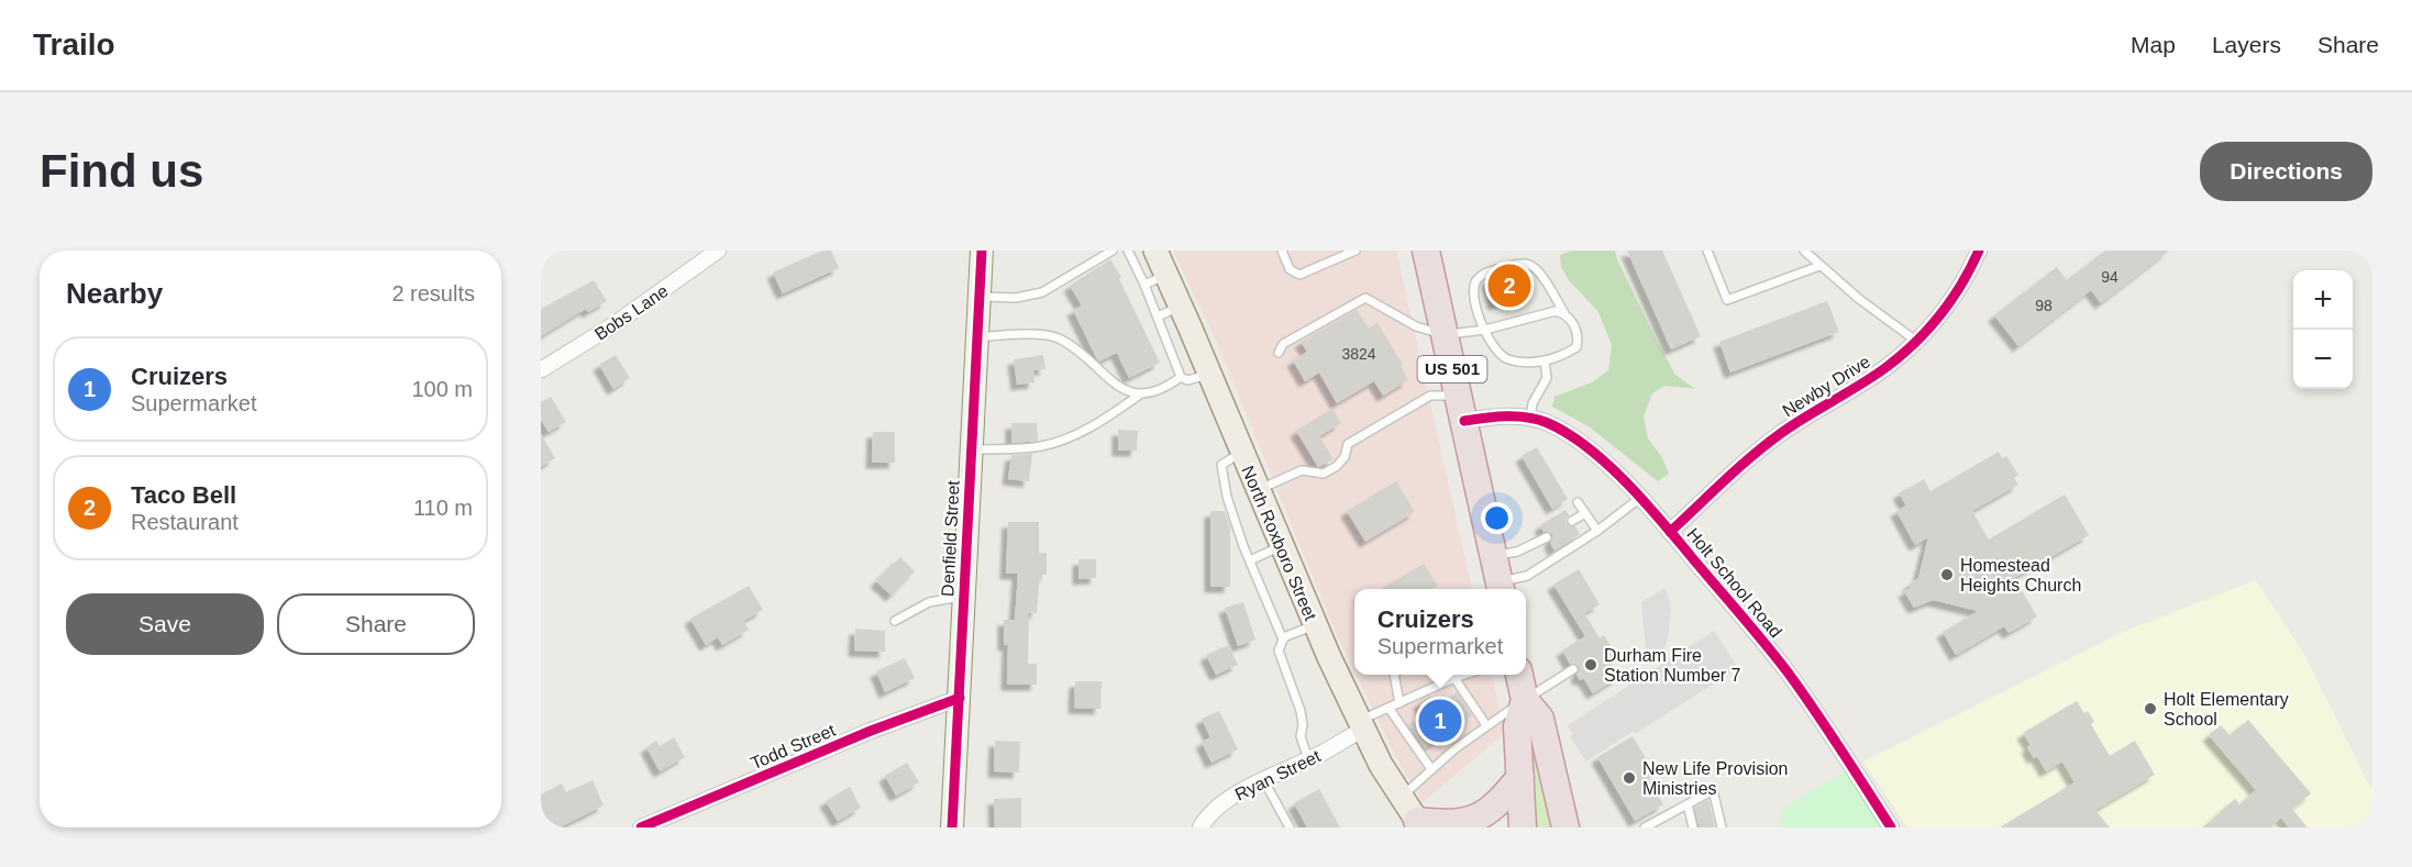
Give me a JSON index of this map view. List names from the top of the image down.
{
  "streets": {
    "highway": ["US 501"],
    "main road": ["North Roxboro Street"],
    "street": [
      "Bobs Lane",
      "Newby Drive",
      "Denfield Street",
      "Holt School Road",
      "Todd Street",
      "Ryan Street"
    ]
  },
  "crossings": [
    ["US 501", "Holt School Road"],
    ["Newby Drive", "Holt School Road"],
    ["Denfield Street", "Todd Street"],
    ["North Roxboro Street", "Ryan Street"]
  ],
  "places": [
    "Homestead Heights Church",
    "Durham Fire Station Number 7",
    "Holt Elementary School",
    "New Life Provision Ministries"
  ],
  "house_numbers": ["94", "98", "3824"],
  "page": {
    "header": "Trailo",
    "nav": ["Map", "Layers", "Share"],
    "buttons": [
      "Directions",
      ["Save", "Share"]
    ],
    "title": "Find us",
    "heading": ["Nearby", "2 results"],
    "pins": ["2", "1"],
    "map_buttons": ["+", "−"],
    "list": [
      {
        "mark": "1",
        "name": "Cruizers",
        "note": "Supermarket",
        "value": "100 m"
      },
      {
        "mark": "2",
        "name": "Taco Bell",
        "note": "Restaurant",
        "value": "110 m"
      }
    ],
    "popup": ["Cruizers", "Supermarket"]
  }
}
